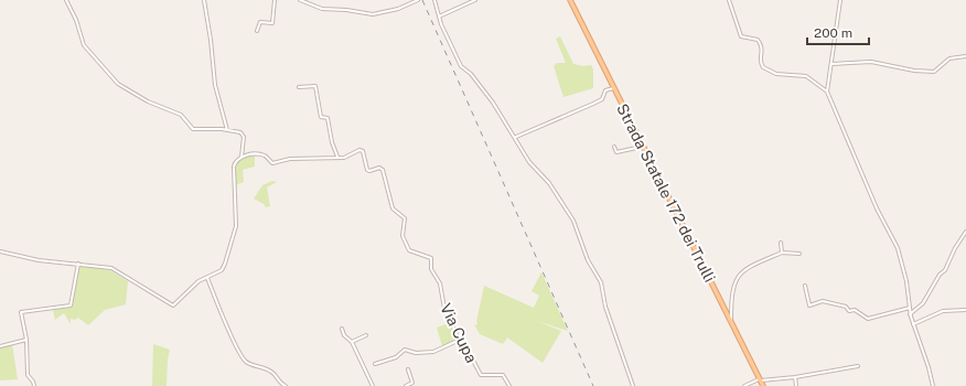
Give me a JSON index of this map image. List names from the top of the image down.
{
  "streets": {
    "main road": ["Strada Statale 172 dei Trulli"],
    "street": ["Via Cupa"]
  },
  "scale_bar": "200 m"
}
